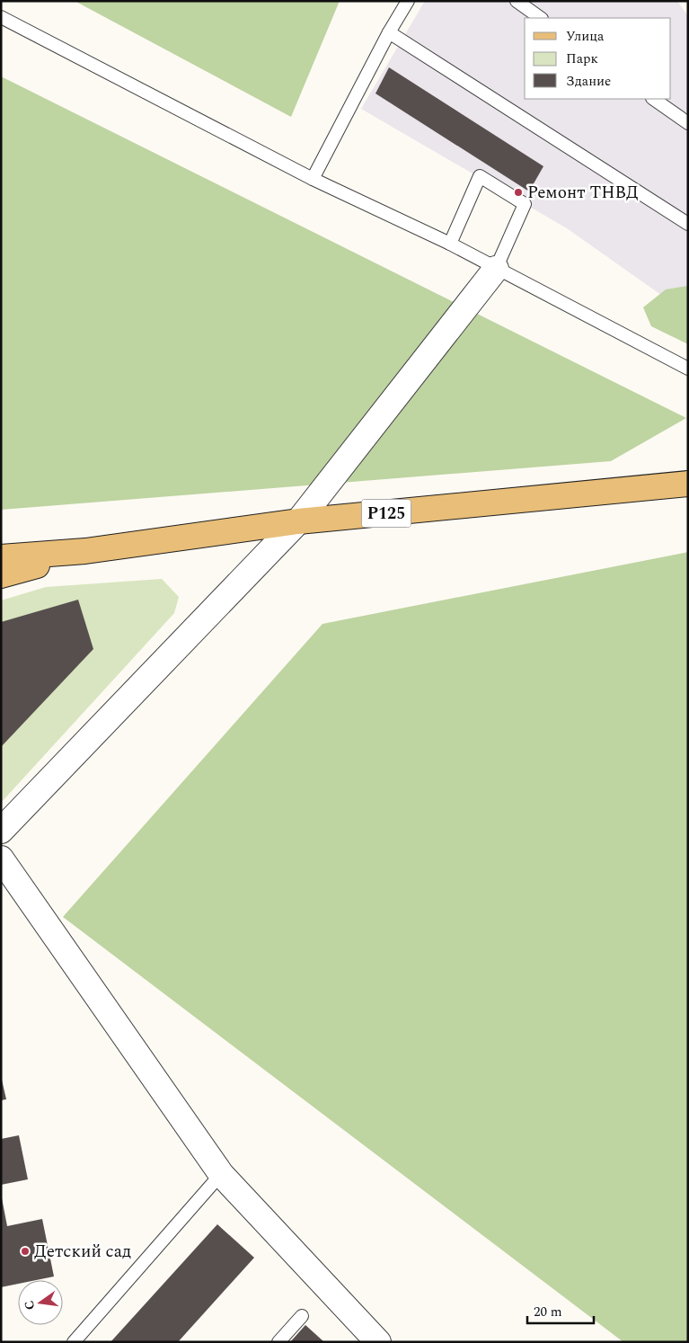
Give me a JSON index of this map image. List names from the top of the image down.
{
  "streets": {
    "main road": ["Р125"]
  },
  "places": ["Ремонт ТНВД", "Детский сад"],
  "legend": ["Улица", "Парк", "Здание"],
  "scale_bar": "20 m",
  "north": "left"
}
